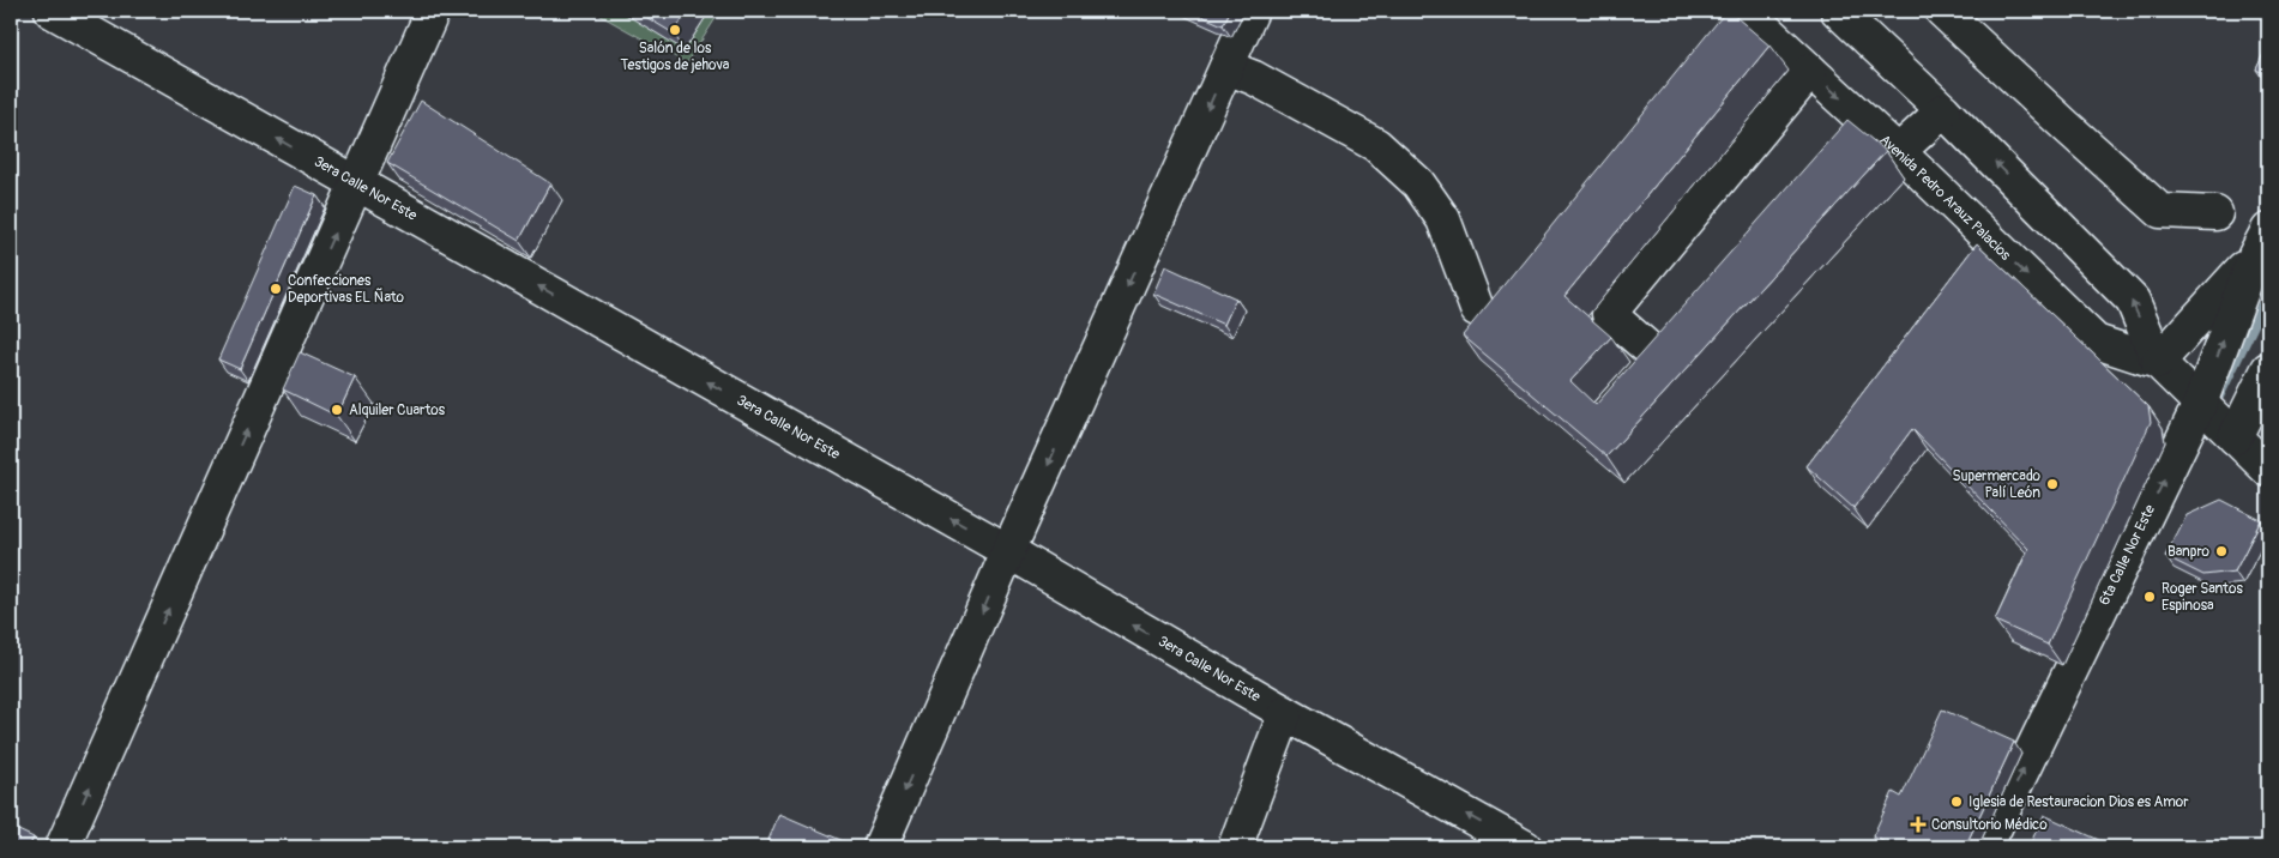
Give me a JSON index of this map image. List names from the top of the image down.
{
  "streets": {
    "street": ["3era Calle Nor Este", "Avenida Pedro Arauz Palacios", "6ta Calle Nor Este"]
  },
  "crossings": [
    ["Avenida Pedro Arauz Palacios", "6ta Calle Nor Este"]
  ],
  "one_way": ["3era Calle Nor Este"],
  "places": {
    "other": [
      "Salón de los Testigos de jehova",
      "Confecciones Deportivas EL Ñato",
      "Alquiler Cuartos",
      "Supermercado Palí León",
      "Banpro",
      "Roger Santos Espinosa",
      "Iglesia de Restauracion Dios es Amor"
    ],
    "health": ["Consultorio Médico"]
  }
}
